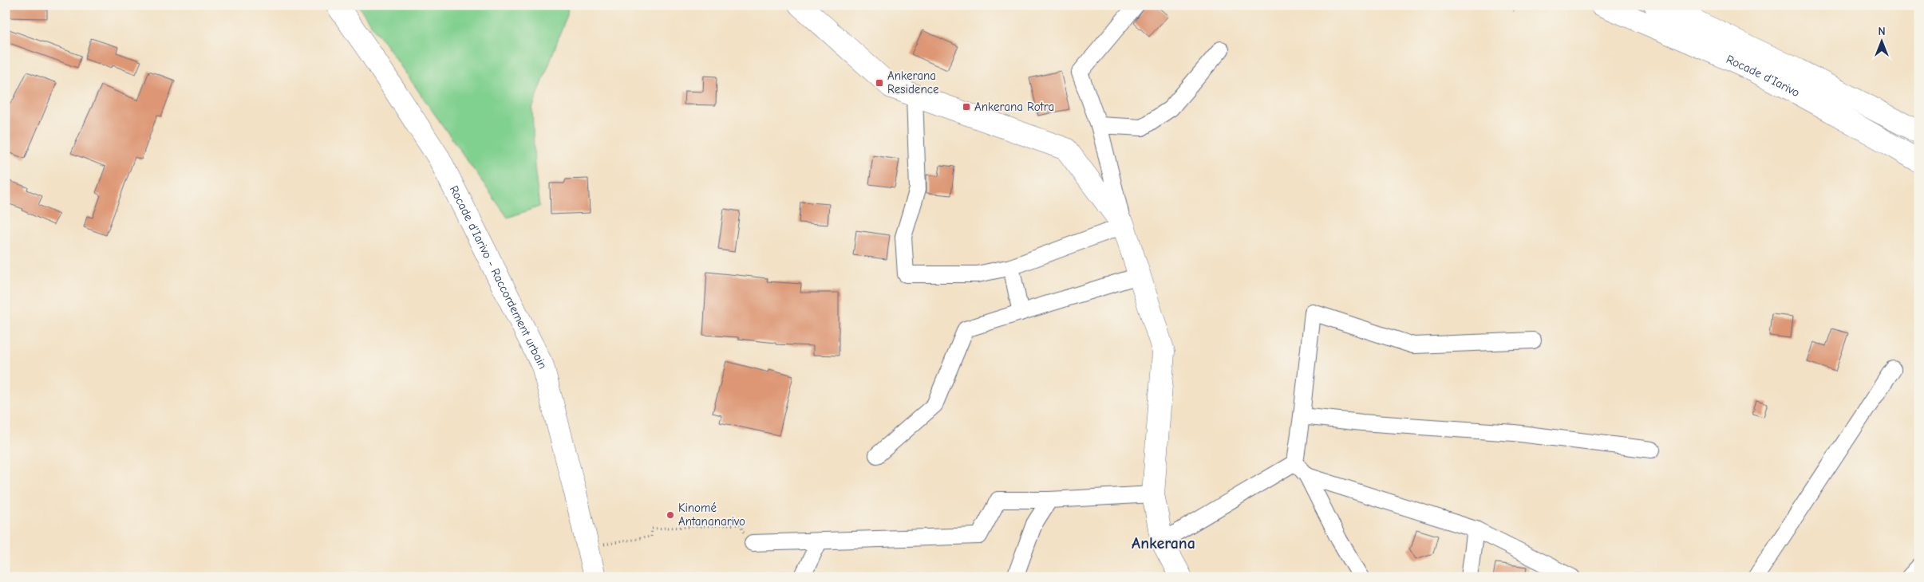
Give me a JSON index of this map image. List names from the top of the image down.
{
  "streets": {
    "main road": ["Rocade d'Iarivo", "Rocade d'Iarivo - Raccordement urbain"]
  },
  "districts": ["Ankerana"],
  "places": {
    "transit": ["Ankerana Residence", "Ankerana Rotra"],
    "other": ["Kinomé Antananarivo"]
  },
  "north": "top"
}
